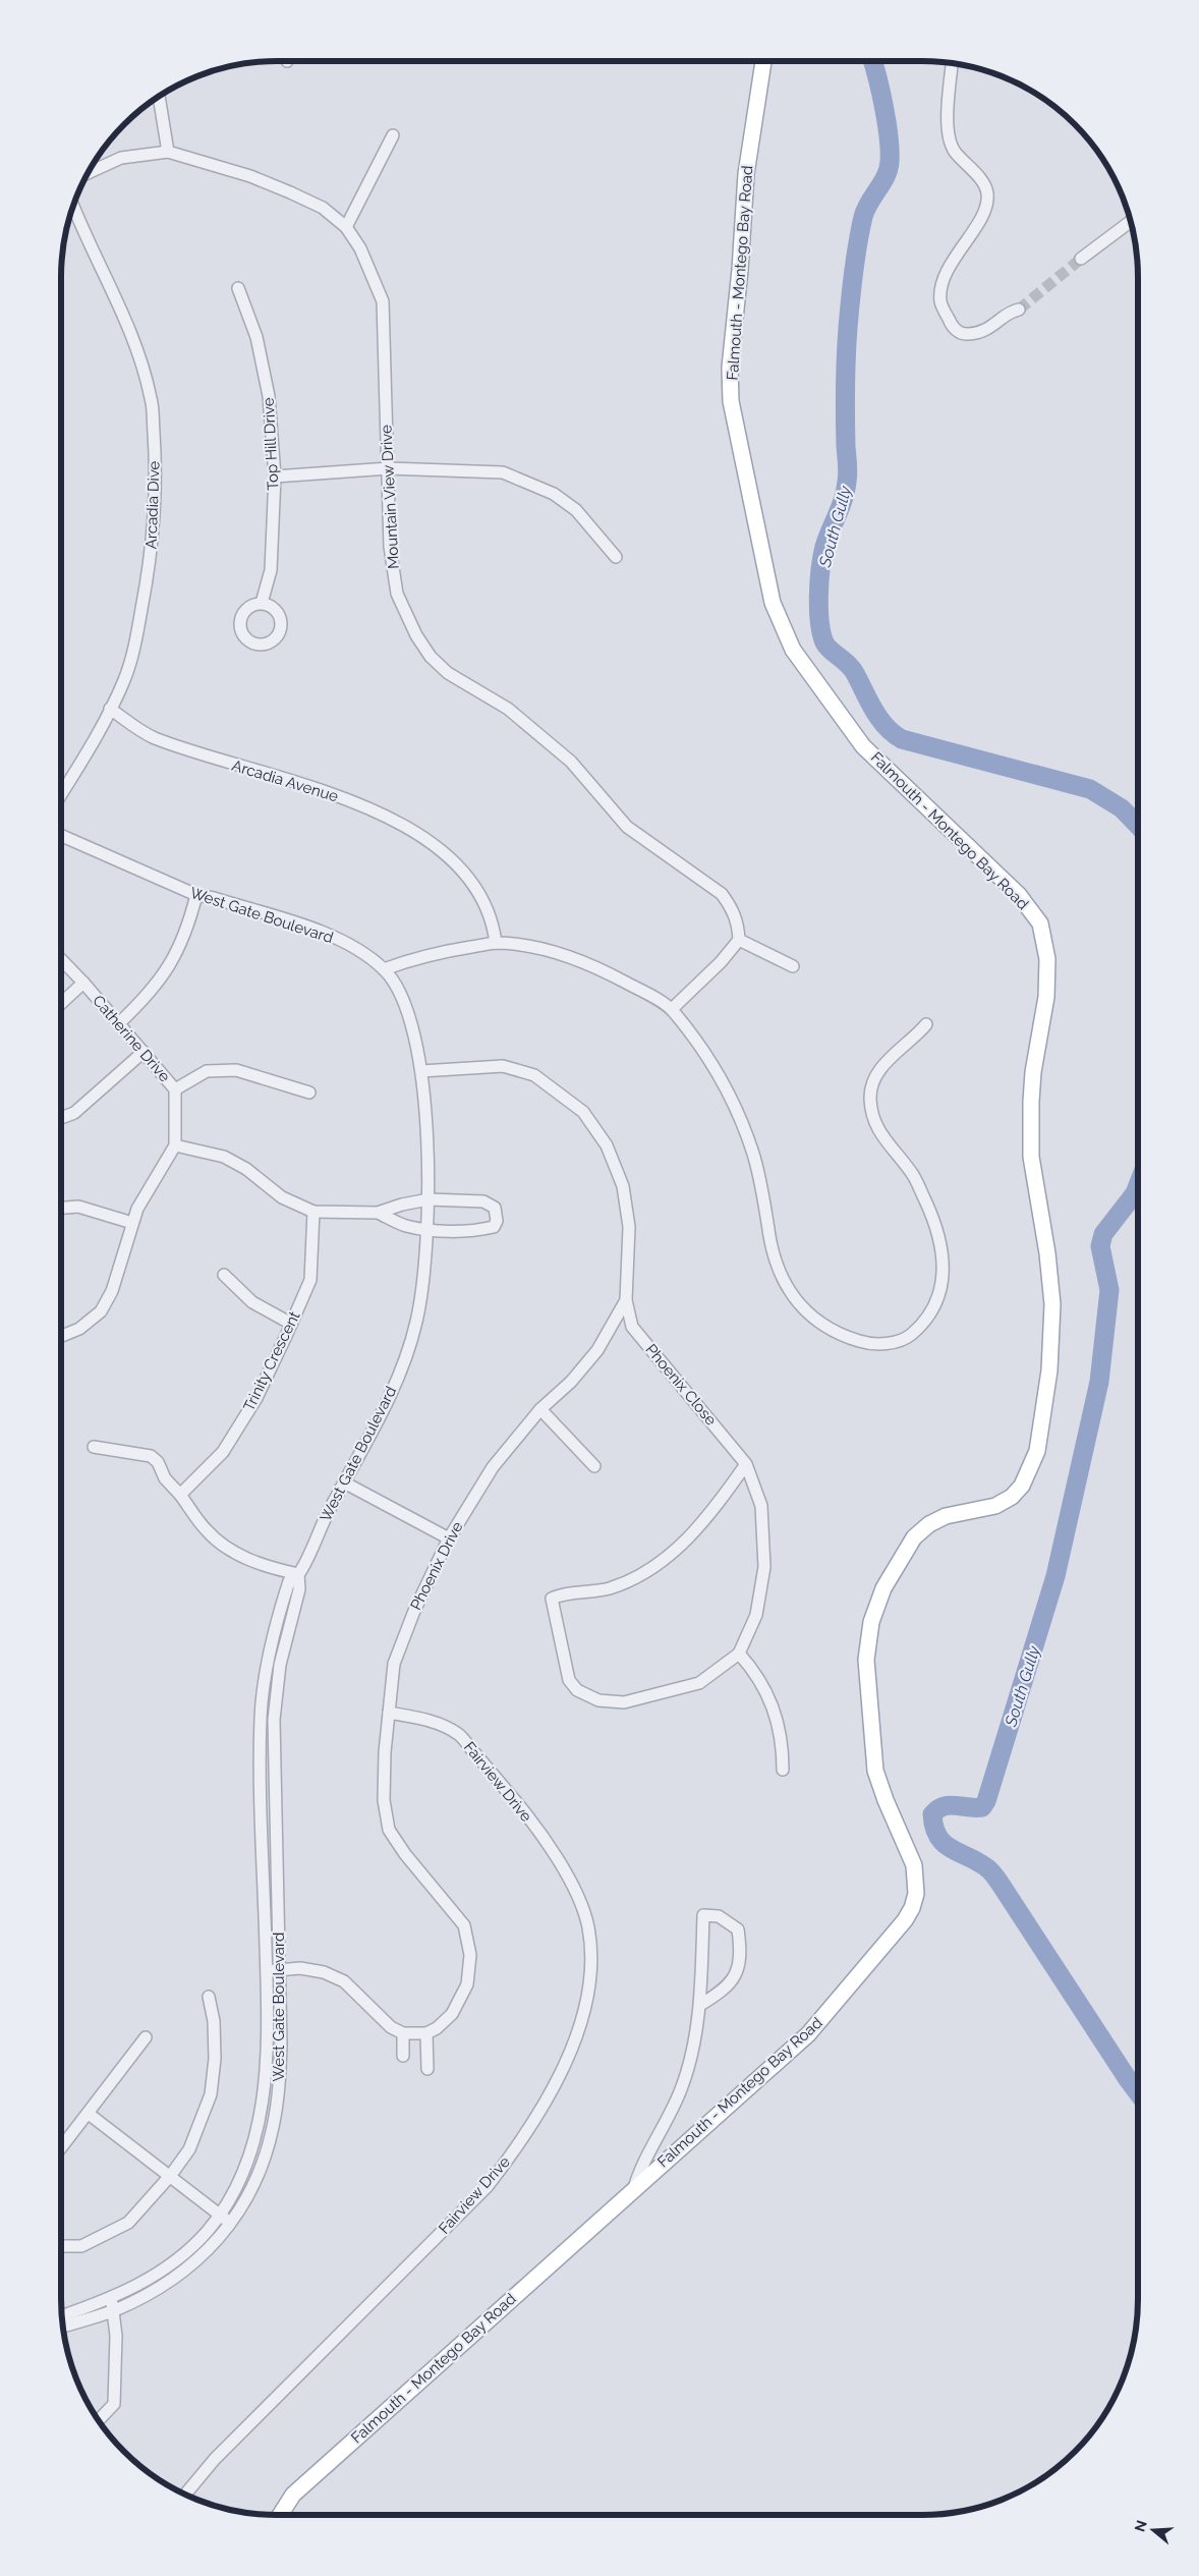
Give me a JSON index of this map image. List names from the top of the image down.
{
  "streets": {
    "main road": ["Falmouth - Montego Bay Road"],
    "street": [
      "Top Hill Drive",
      "Mountain View Drive",
      "Arcadia Dive",
      "Arcadia Avenue",
      "West Gate Boulevard",
      "Catherine Drive",
      "Trinity Crescent",
      "Phoenix Close",
      "Phoenix Drive",
      "Fairview Drive"
    ]
  },
  "crossings": [
    ["Arcadia Dive", "Arcadia Avenue"],
    ["West Gate Boulevard", "Phoenix Drive"],
    ["Phoenix Close", "Phoenix Drive"],
    ["Phoenix Drive", "Fairview Drive"]
  ],
  "water": ["South Gully"],
  "north": "left"
}
